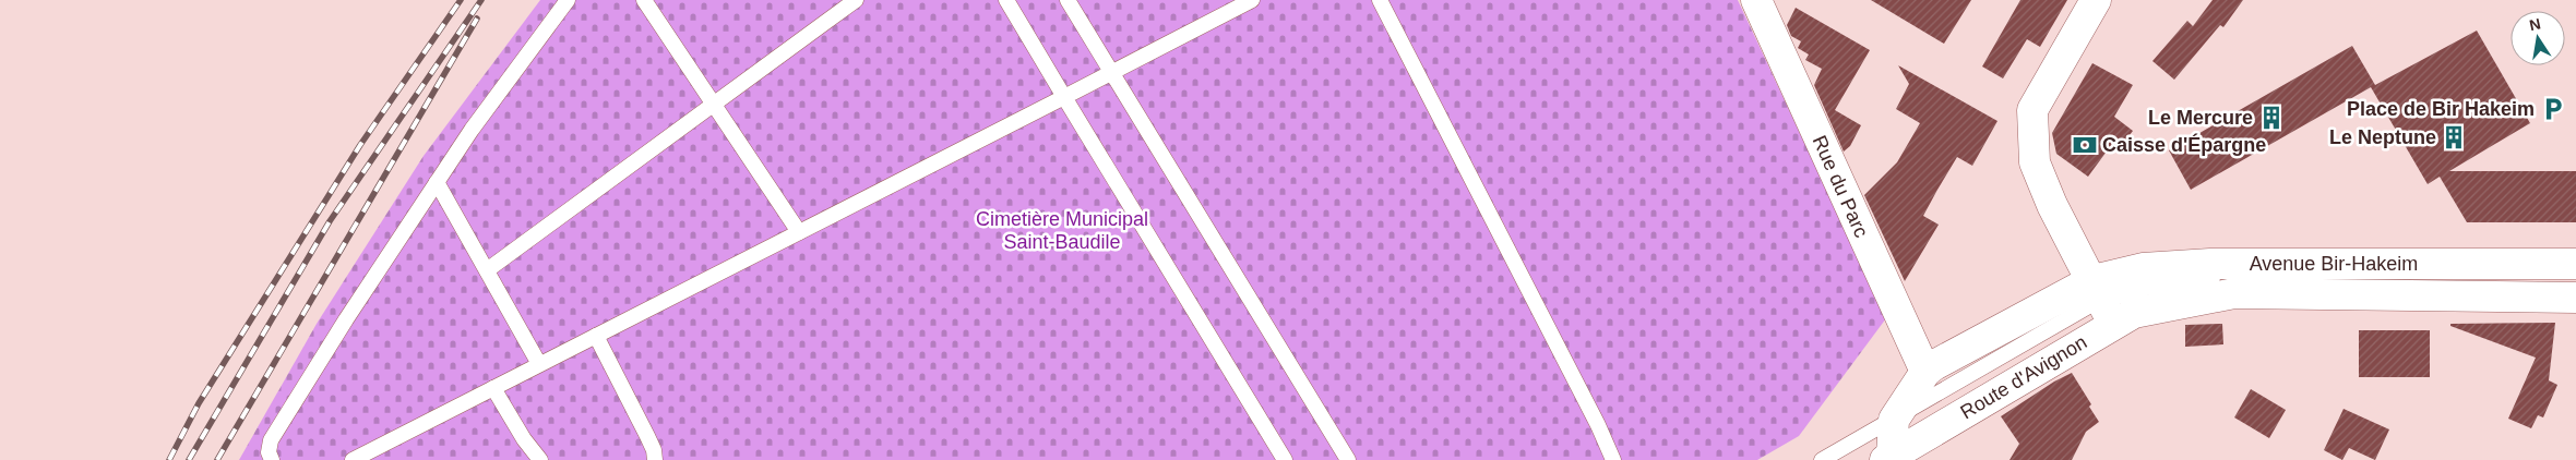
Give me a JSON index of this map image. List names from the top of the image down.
{
  "streets": {
    "main road": ["Rue du Parc", "Avenue Bir-Hakeim", "Route d'Avignon"]
  },
  "crossings": [
    ["Rue du Parc", "Route d'Avignon"],
    ["Avenue Bir-Hakeim", "Route d'Avignon"]
  ],
  "parks": ["Cimetière Municipal Saint-Baudile"],
  "places": {
    "parking": ["Place de Bir Hakeim"],
    "building": ["Le Mercure", "Le Neptune"],
    "bank": ["Caisse d'Épargne"]
  },
  "north": "top"
}
